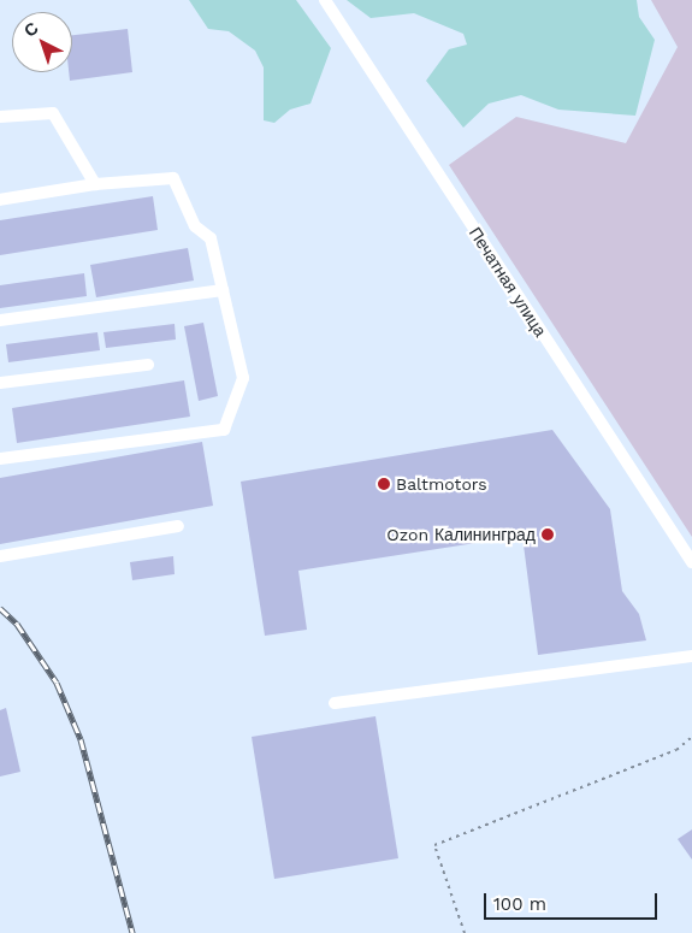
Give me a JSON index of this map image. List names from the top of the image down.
{
  "streets": {
    "street": ["Печатная улица"]
  },
  "places": ["Baltmotors", "Ozon Калининград"],
  "scale_bar": "100 m",
  "north": "top left"
}
